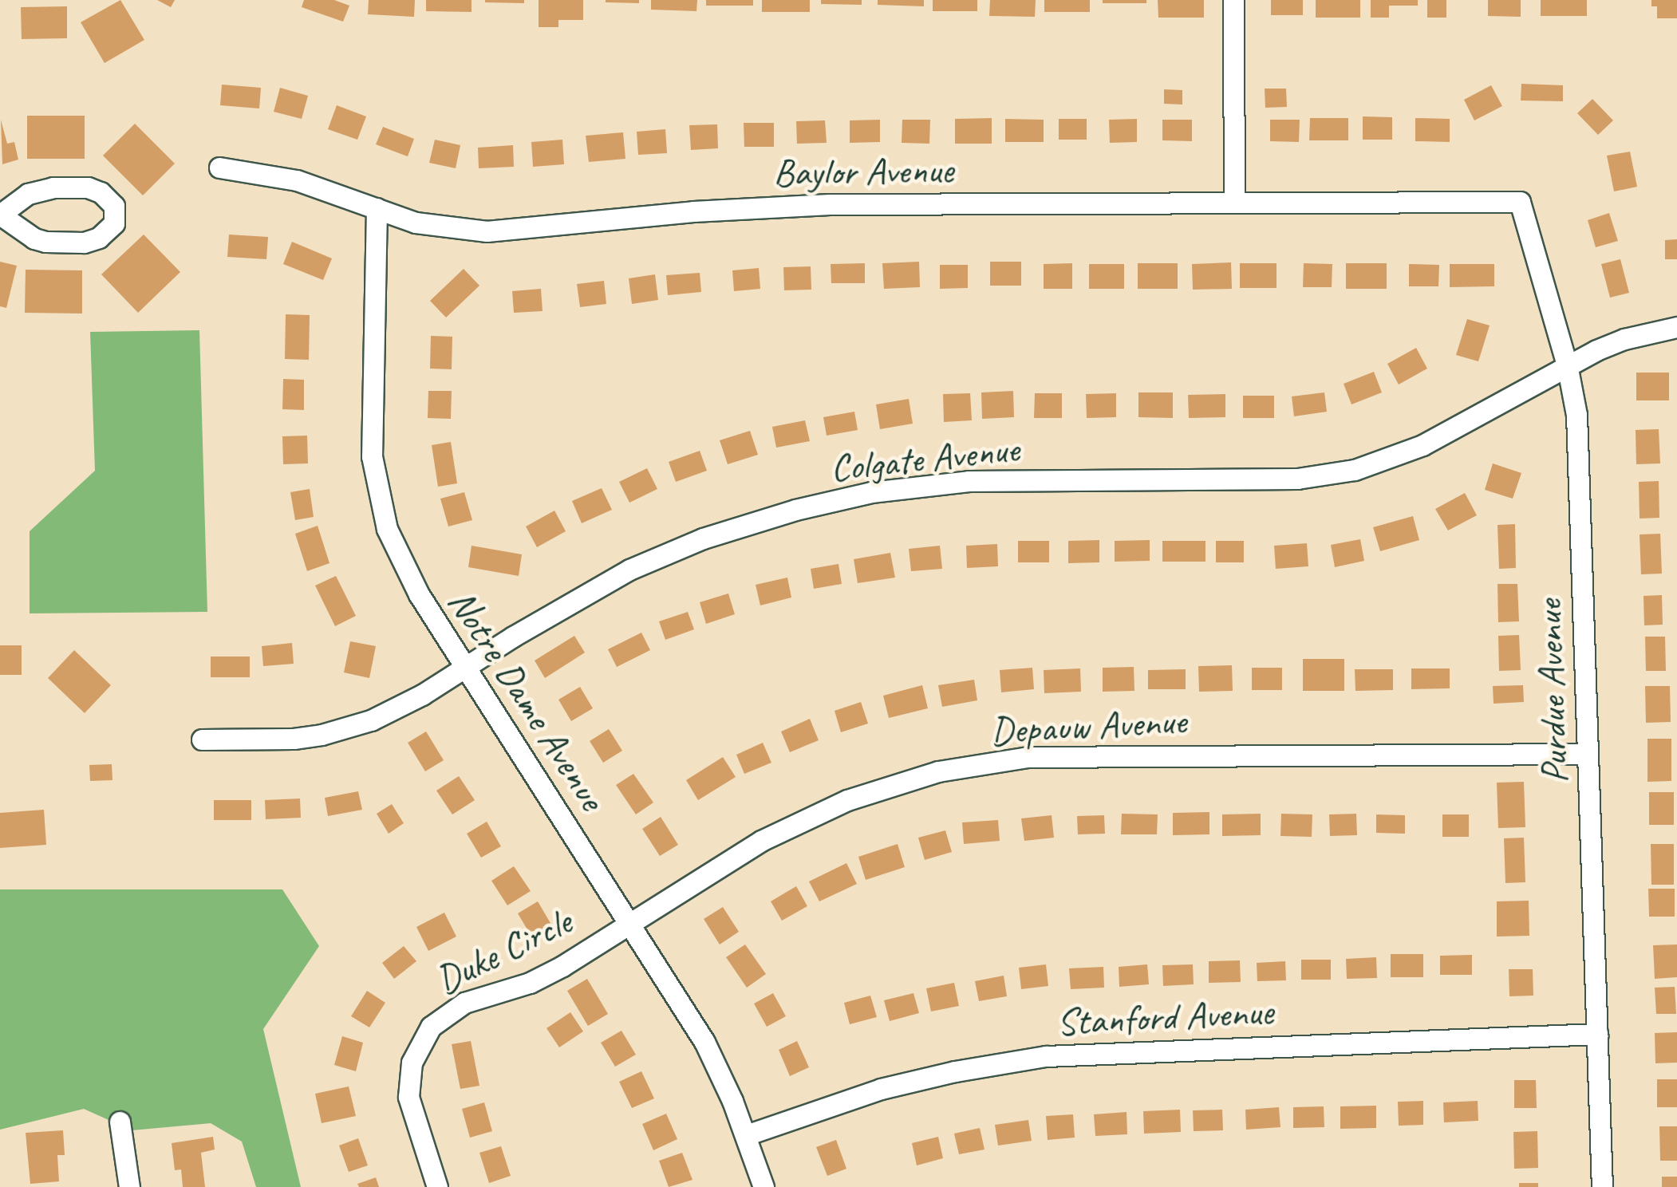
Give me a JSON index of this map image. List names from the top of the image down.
{
  "streets": {
    "street": [
      "Baylor Avenue",
      "Colgate Avenue",
      "Purdue Avenue",
      "Notre Dame Avenue",
      "Depauw Avenue",
      "Duke Circle",
      "Stanford Avenue"
    ]
  },
  "crossings": [
    ["Baylor Avenue", "Purdue Avenue"],
    ["Baylor Avenue", "Notre Dame Avenue"],
    ["Colgate Avenue", "Purdue Avenue"],
    ["Colgate Avenue", "Notre Dame Avenue"],
    ["Purdue Avenue", "Depauw Avenue"],
    ["Purdue Avenue", "Stanford Avenue"],
    ["Notre Dame Avenue", "Depauw Avenue"],
    ["Notre Dame Avenue", "Duke Circle"],
    ["Notre Dame Avenue", "Stanford Avenue"],
    ["Depauw Avenue", "Duke Circle"]
  ]
}
